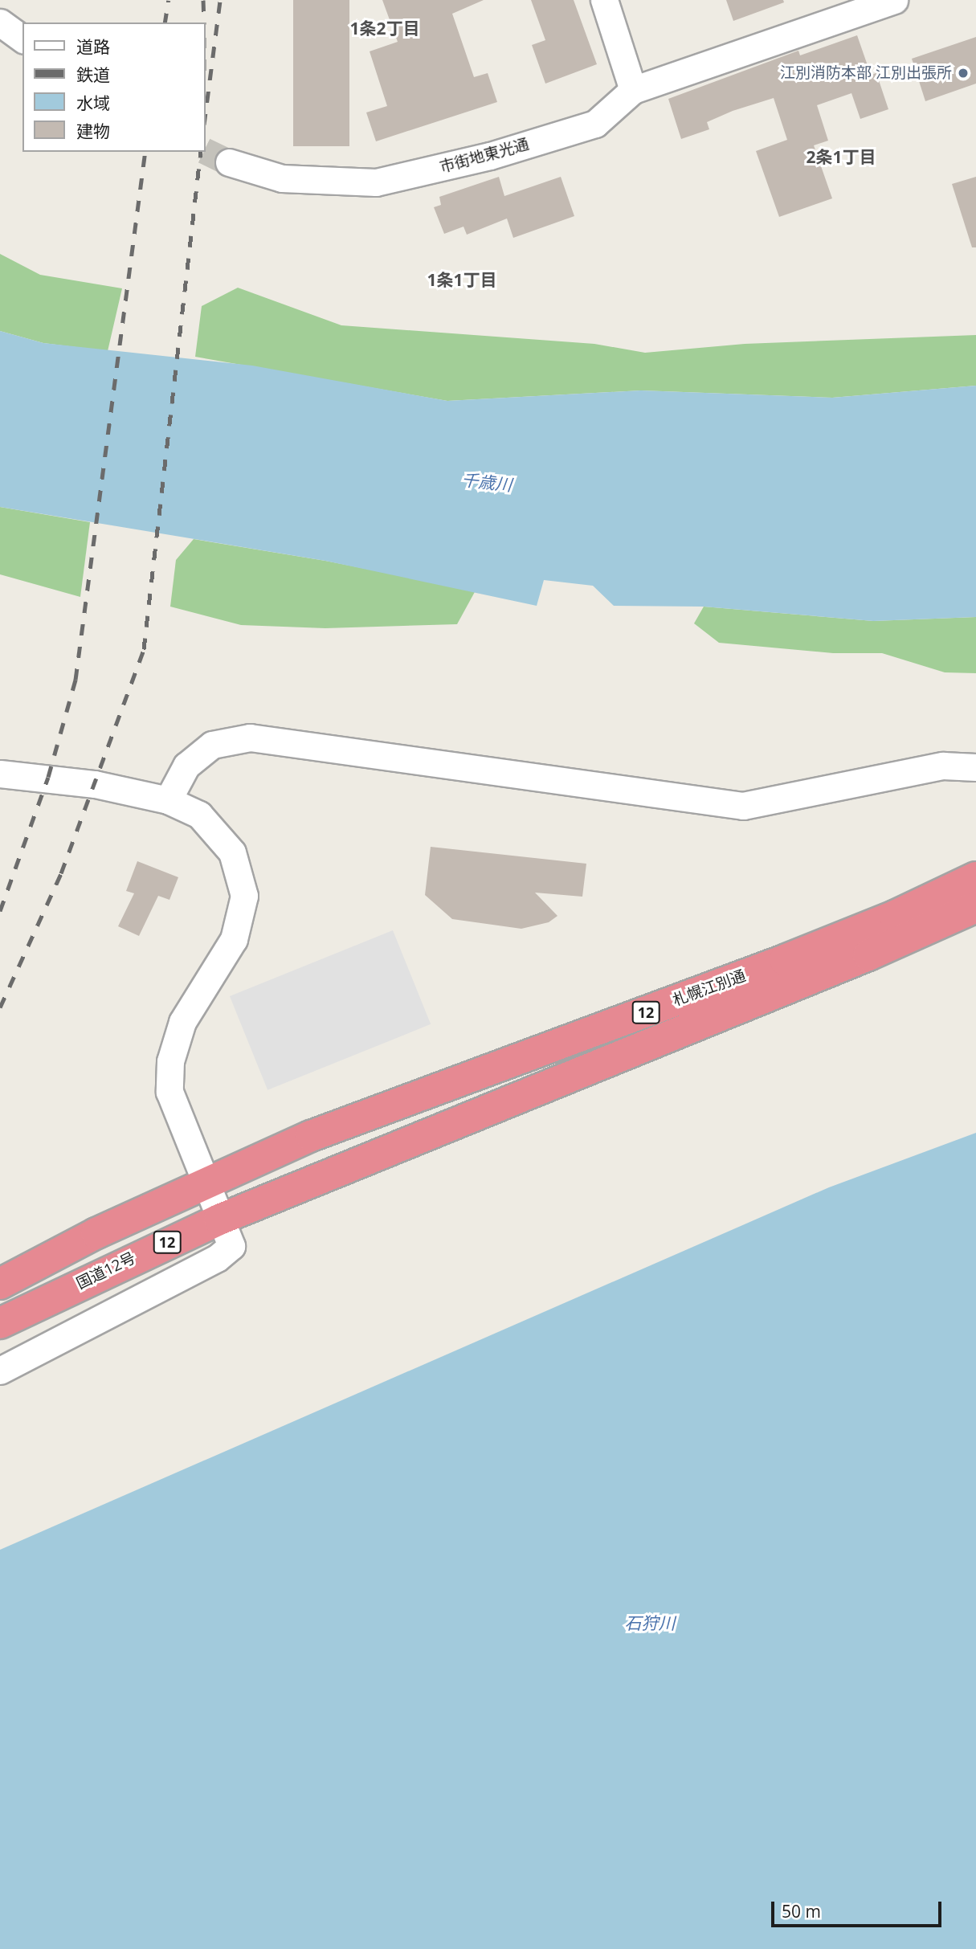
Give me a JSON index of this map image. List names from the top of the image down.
{
  "streets": {
    "highway": ["札幌江別通", "12", "国道12号"],
    "street": ["市街地東光通"]
  },
  "crossings": [
    ["札幌江別通", "12"],
    ["札幌江別通", "国道12号"]
  ],
  "districts": ["1条2丁目", "2条1丁目", "1条1丁目"],
  "water": ["千歳川", "石狩川"],
  "places": ["江別消防本部 江別出張所"],
  "legend": [
    "道路",
    "鉄道",
    "水域",
    "建物"
  ],
  "scale_bar": "50 m"
}
